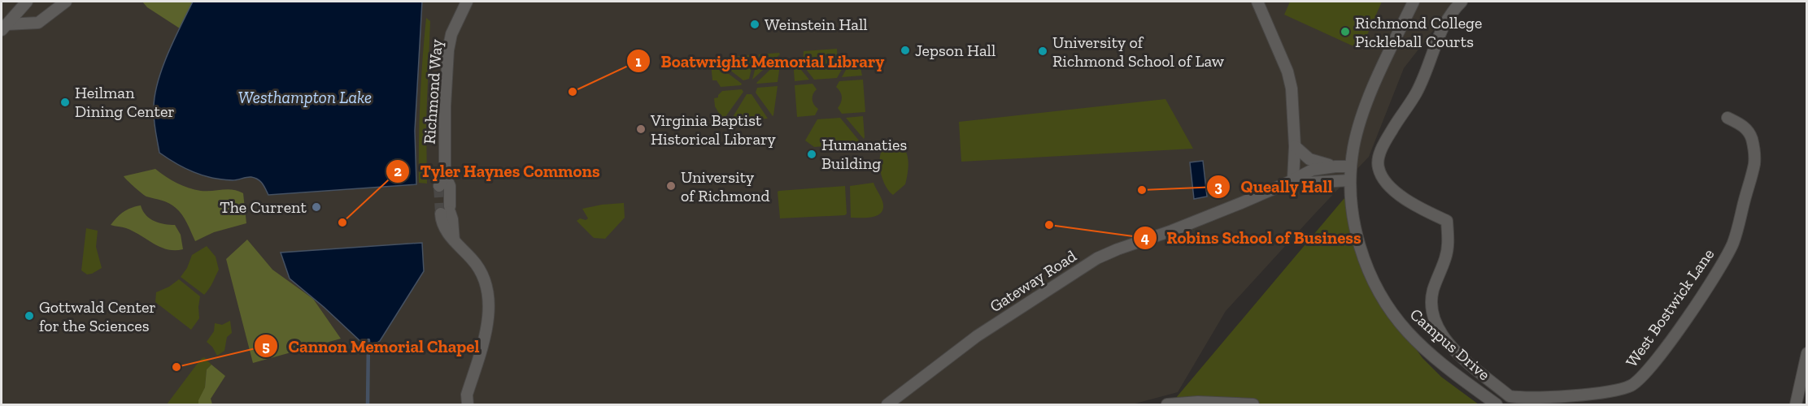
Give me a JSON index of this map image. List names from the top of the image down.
{
  "streets": {
    "street": [
      "Richmond Way",
      "Gateway Road",
      "West Bostwick Lane",
      "Campus Drive"
    ]
  },
  "crossings": [
    ["Gateway Road", "Campus Drive"],
    ["West Bostwick Lane", "Campus Drive"]
  ],
  "water": ["Westhampton Lake"],
  "places": [
    "Weinstein Hall",
    "Richmond College Pickleball Courts",
    "Jepson Hall",
    "University of Richmond School of Law",
    "Boatwright Memorial Library",
    "Heilman Dining Center",
    "Virginia Baptist Historical Library",
    "Humanaties Building",
    "University of Richmond",
    "Queally Hall",
    "The Current",
    "Tyler Haynes Commons",
    "Robins School of Business",
    "Gottwald Center for the Sciences",
    "Cannon Memorial Chapel"
  ]
}
